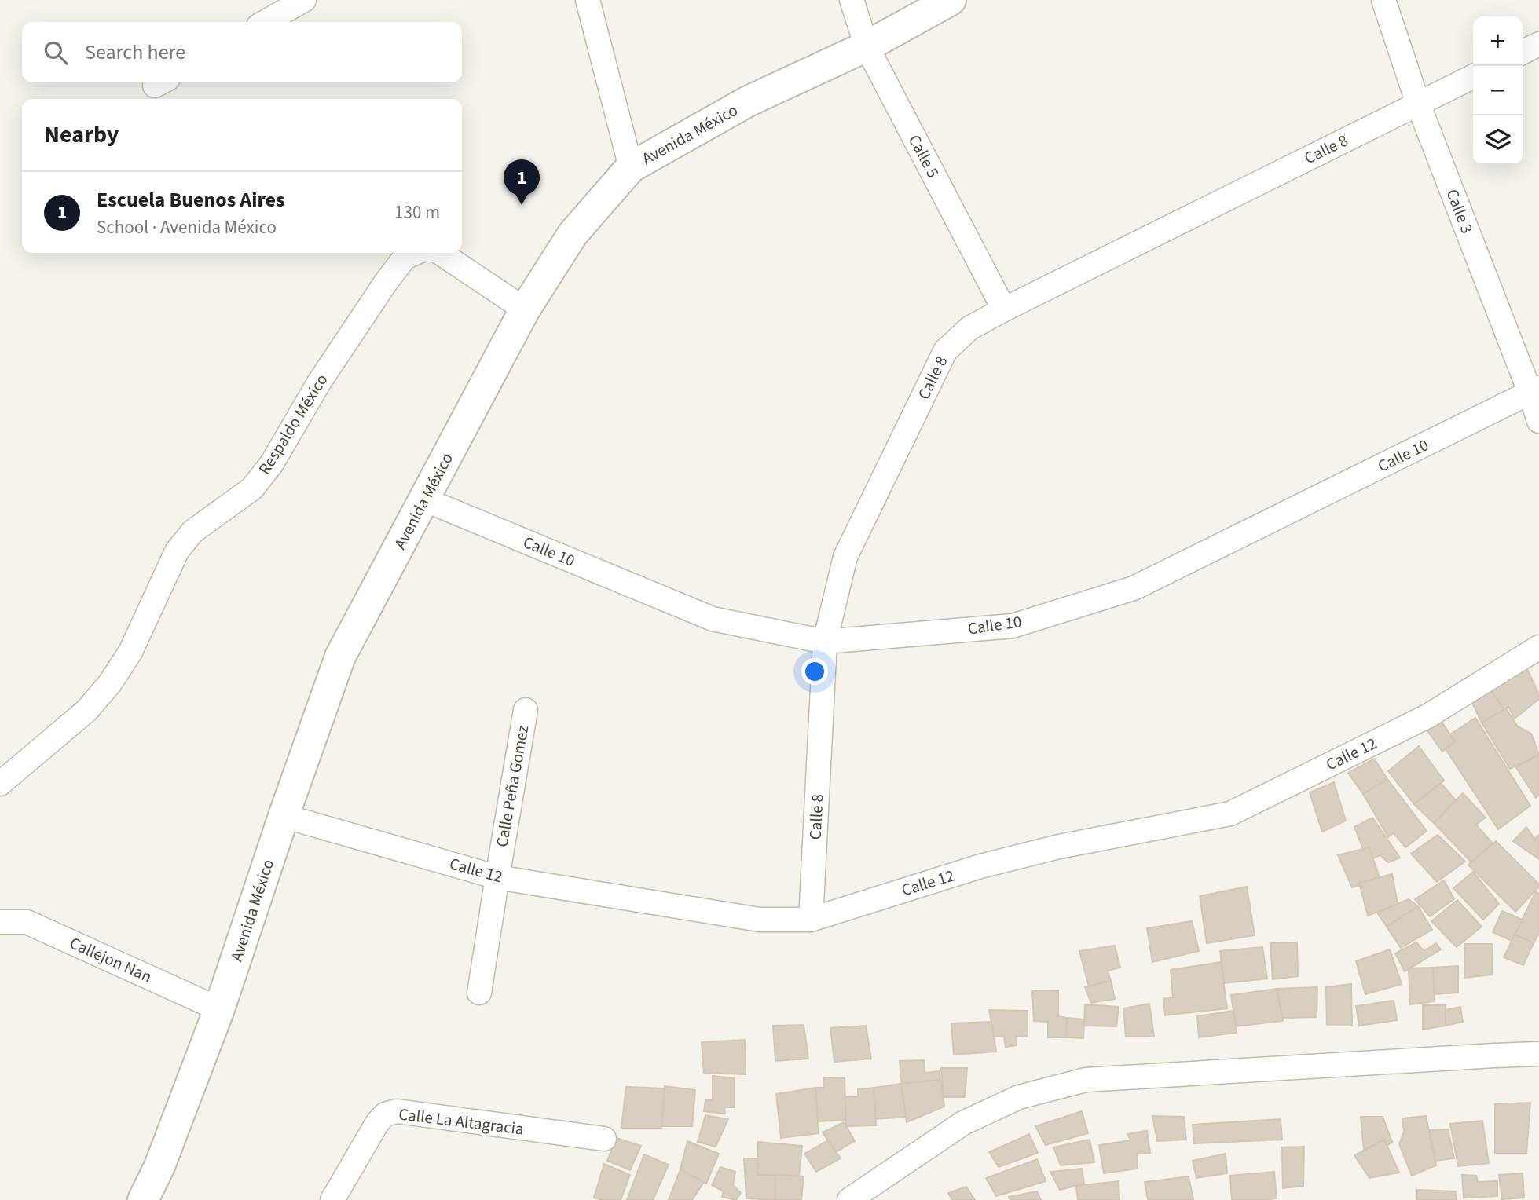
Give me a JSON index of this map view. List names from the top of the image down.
{
  "streets": {
    "street": [
      "Avenida México",
      "Calle 8",
      "Calle 5",
      "Calle 3",
      "Respaldo México",
      "Calle 10",
      "Calle 12",
      "Calle Peña Gomez",
      "Callejon Nan",
      "Calle La Altagracia"
    ]
  },
  "crossings": [
    ["Avenida México", "Calle 5"],
    ["Avenida México", "Respaldo México"],
    ["Avenida México", "Calle 10"],
    ["Avenida México", "Calle 12"],
    ["Avenida México", "Callejon Nan"],
    ["Calle 8", "Calle 5"],
    ["Calle 8", "Calle 3"],
    ["Calle 8", "Calle 10"],
    ["Calle 8", "Calle 12"],
    ["Calle 3", "Calle 10"],
    ["Calle 12", "Calle Peña Gomez"]
  ],
  "page": {
    "map_buttons": ["+", "−"],
    "search": "Search here",
    "heading": "Nearby",
    "pins": "1",
    "list": [
      {
        "mark": "1",
        "name": "Escuela Buenos Aires",
        "note": "School · Avenida México",
        "value": "130 m"
      }
    ]
  }
}
